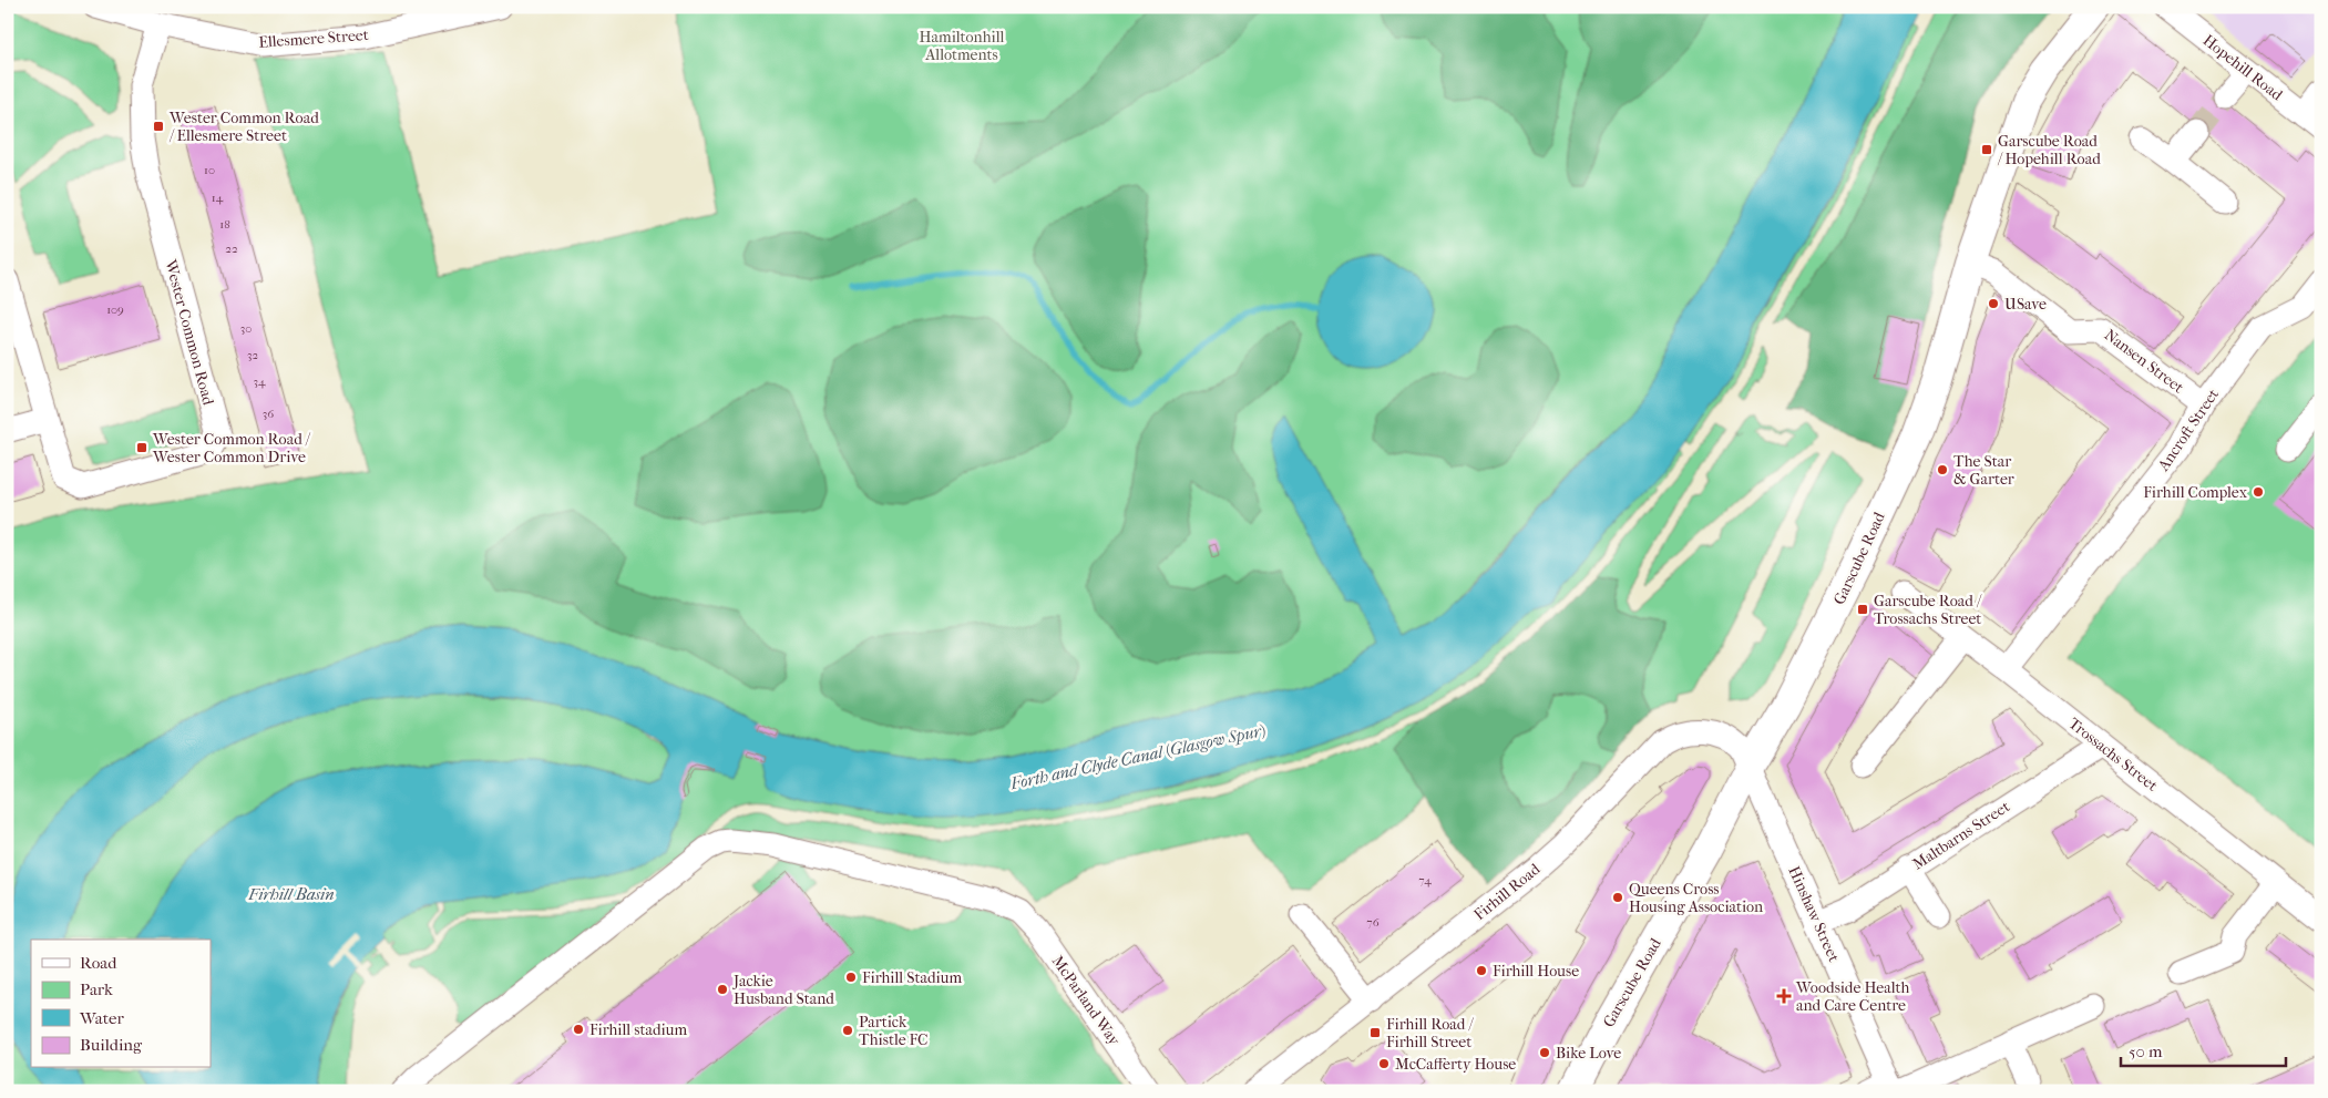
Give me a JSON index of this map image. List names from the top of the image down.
{
  "streets": {
    "main road": ["Garscube Road"],
    "street": [
      "Ellesmere Street",
      "Hopehill Road",
      "Wester Common Road",
      "Nansen Street",
      "Ancroft Street",
      "Trossachs Street",
      "Maltbarns Street",
      "Firhill Road",
      "Hinshaw Street",
      "McParland Way"
    ]
  },
  "crossings": [
    ["Ellesmere Street", "Wester Common Road"],
    ["Nansen Street", "Ancroft Street"],
    ["Nansen Street", "Garscube Road"],
    ["Ancroft Street", "Trossachs Street"],
    ["Garscube Road", "Firhill Road"],
    ["Garscube Road", "Hinshaw Street"],
    ["Trossachs Street", "Maltbarns Street"],
    ["Maltbarns Street", "Hinshaw Street"],
    ["Firhill Road", "Hinshaw Street"]
  ],
  "water": ["Forth and Clyde Canal (Glasgow Spur)", "Firhill Basin"],
  "parks": ["Hamiltonhill Allotments"],
  "places": {
    "transit": [
      "Wester Common Road / Ellesmere Street",
      "Garscube Road / Hopehill Road",
      "Wester Common Road / Wester Common Drive",
      "Garscube Road / Trossachs Street",
      "Firhill Road / Firhill Street"
    ],
    "other": [
      "USave",
      "The Star & Garter",
      "Firhill Complex",
      "Queens Cross Housing Association",
      "Firhill House",
      "Firhill Stadium",
      "Jackie Husband Stand",
      "Firhill stadium",
      "Partick Thistle FC",
      "Bike Love",
      "McCafferty House"
    ],
    "health": ["Woodside Health and Care Centre"]
  },
  "house_numbers": [
    "10",
    "14",
    "18",
    "22",
    "109",
    "30",
    "32",
    "34",
    "36",
    "74",
    "76"
  ],
  "legend": [
    "Road",
    "Park",
    "Water",
    "Building"
  ],
  "scale_bar": "50 m"
}
